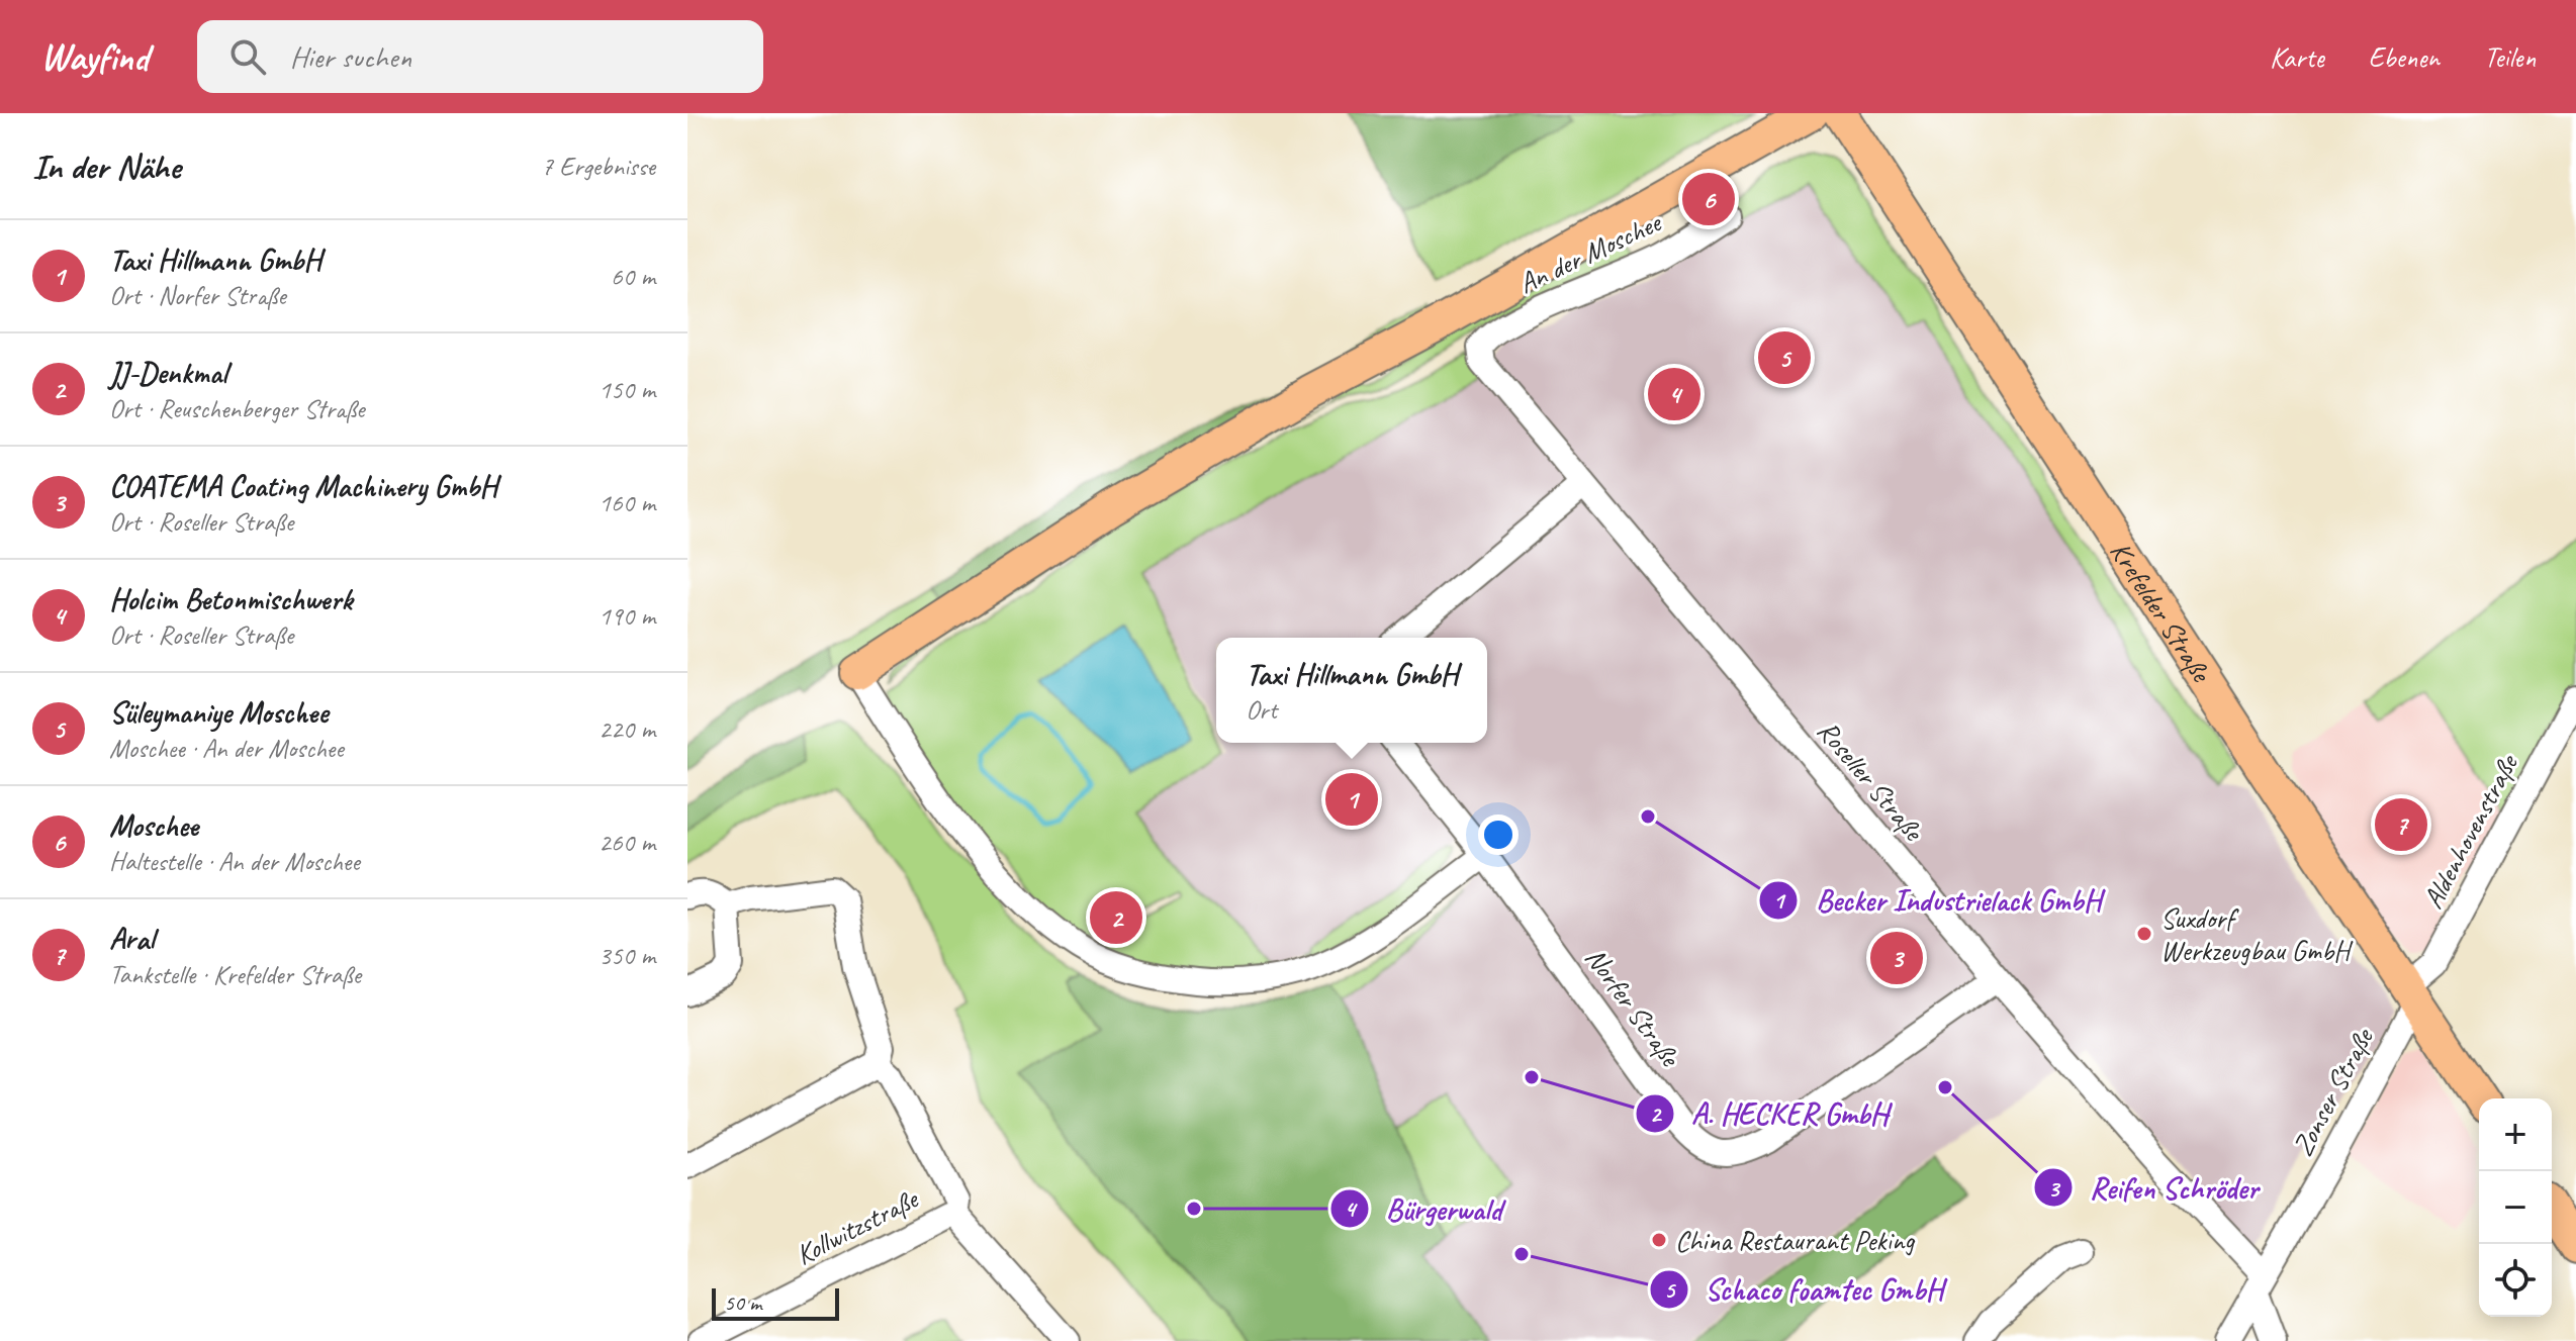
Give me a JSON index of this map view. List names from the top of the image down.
{
  "streets": {
    "main road": ["Krefelder Straße"],
    "street": [
      "An der Moschee",
      "Roseller Straße",
      "Aldenhovenstraße",
      "Norfer Straße",
      "Zonser Straße",
      "Kollwitzstraße"
    ]
  },
  "crossings": [
    ["An der Moschee", "Roseller Straße"],
    ["Krefelder Straße", "Aldenhovenstraße"],
    ["Krefelder Straße", "Zonser Straße"],
    ["Roseller Straße", "Norfer Straße"],
    ["Roseller Straße", "Zonser Straße"],
    ["Aldenhovenstraße", "Zonser Straße"]
  ],
  "places": [
    "Becker Industrielack GmbH",
    "Suxdorf Werkzeugbau GmbH",
    "A. HECKER GmbH",
    "Reifen Schröder",
    "Bürgerwald",
    "China Restaurant Peking",
    "Schaco foamtec GmbH"
  ],
  "scale_bar": "50 m",
  "page": {
    "header": "Wayfind",
    "search": "Hier suchen",
    "nav": ["Karte", "Ebenen", "Teilen"],
    "heading": ["In der Nähe", "7 Ergebnisse"],
    "pins": [
      "6",
      "5",
      "4",
      "1",
      "7",
      "2",
      "3"
    ],
    "list": [
      {
        "mark": "1",
        "name": "Taxi Hillmann GmbH",
        "note": "Ort · Norfer Straße",
        "value": "60 m"
      },
      {
        "mark": "2",
        "name": "JJ-Denkmal",
        "note": "Ort · Reuschenberger Straße",
        "value": "150 m"
      },
      {
        "mark": "3",
        "name": "COATEMA Coating Machinery GmbH",
        "note": "Ort · Roseller Straße",
        "value": "160 m"
      },
      {
        "mark": "4",
        "name": "Holcim Betonmischwerk",
        "note": "Ort · Roseller Straße",
        "value": "190 m"
      },
      {
        "mark": "5",
        "name": "Süleymaniye Moschee",
        "note": "Moschee · An der Moschee",
        "value": "220 m"
      },
      {
        "mark": "6",
        "name": "Moschee",
        "note": "Haltestelle · An der Moschee",
        "value": "260 m"
      },
      {
        "mark": "7",
        "name": "Aral",
        "note": "Tankstelle · Krefelder Straße",
        "value": "350 m"
      }
    ],
    "popup": ["Taxi Hillmann GmbH", "Ort"],
    "map_buttons": ["+", "−"],
    "scale": "50 m"
  }
}
